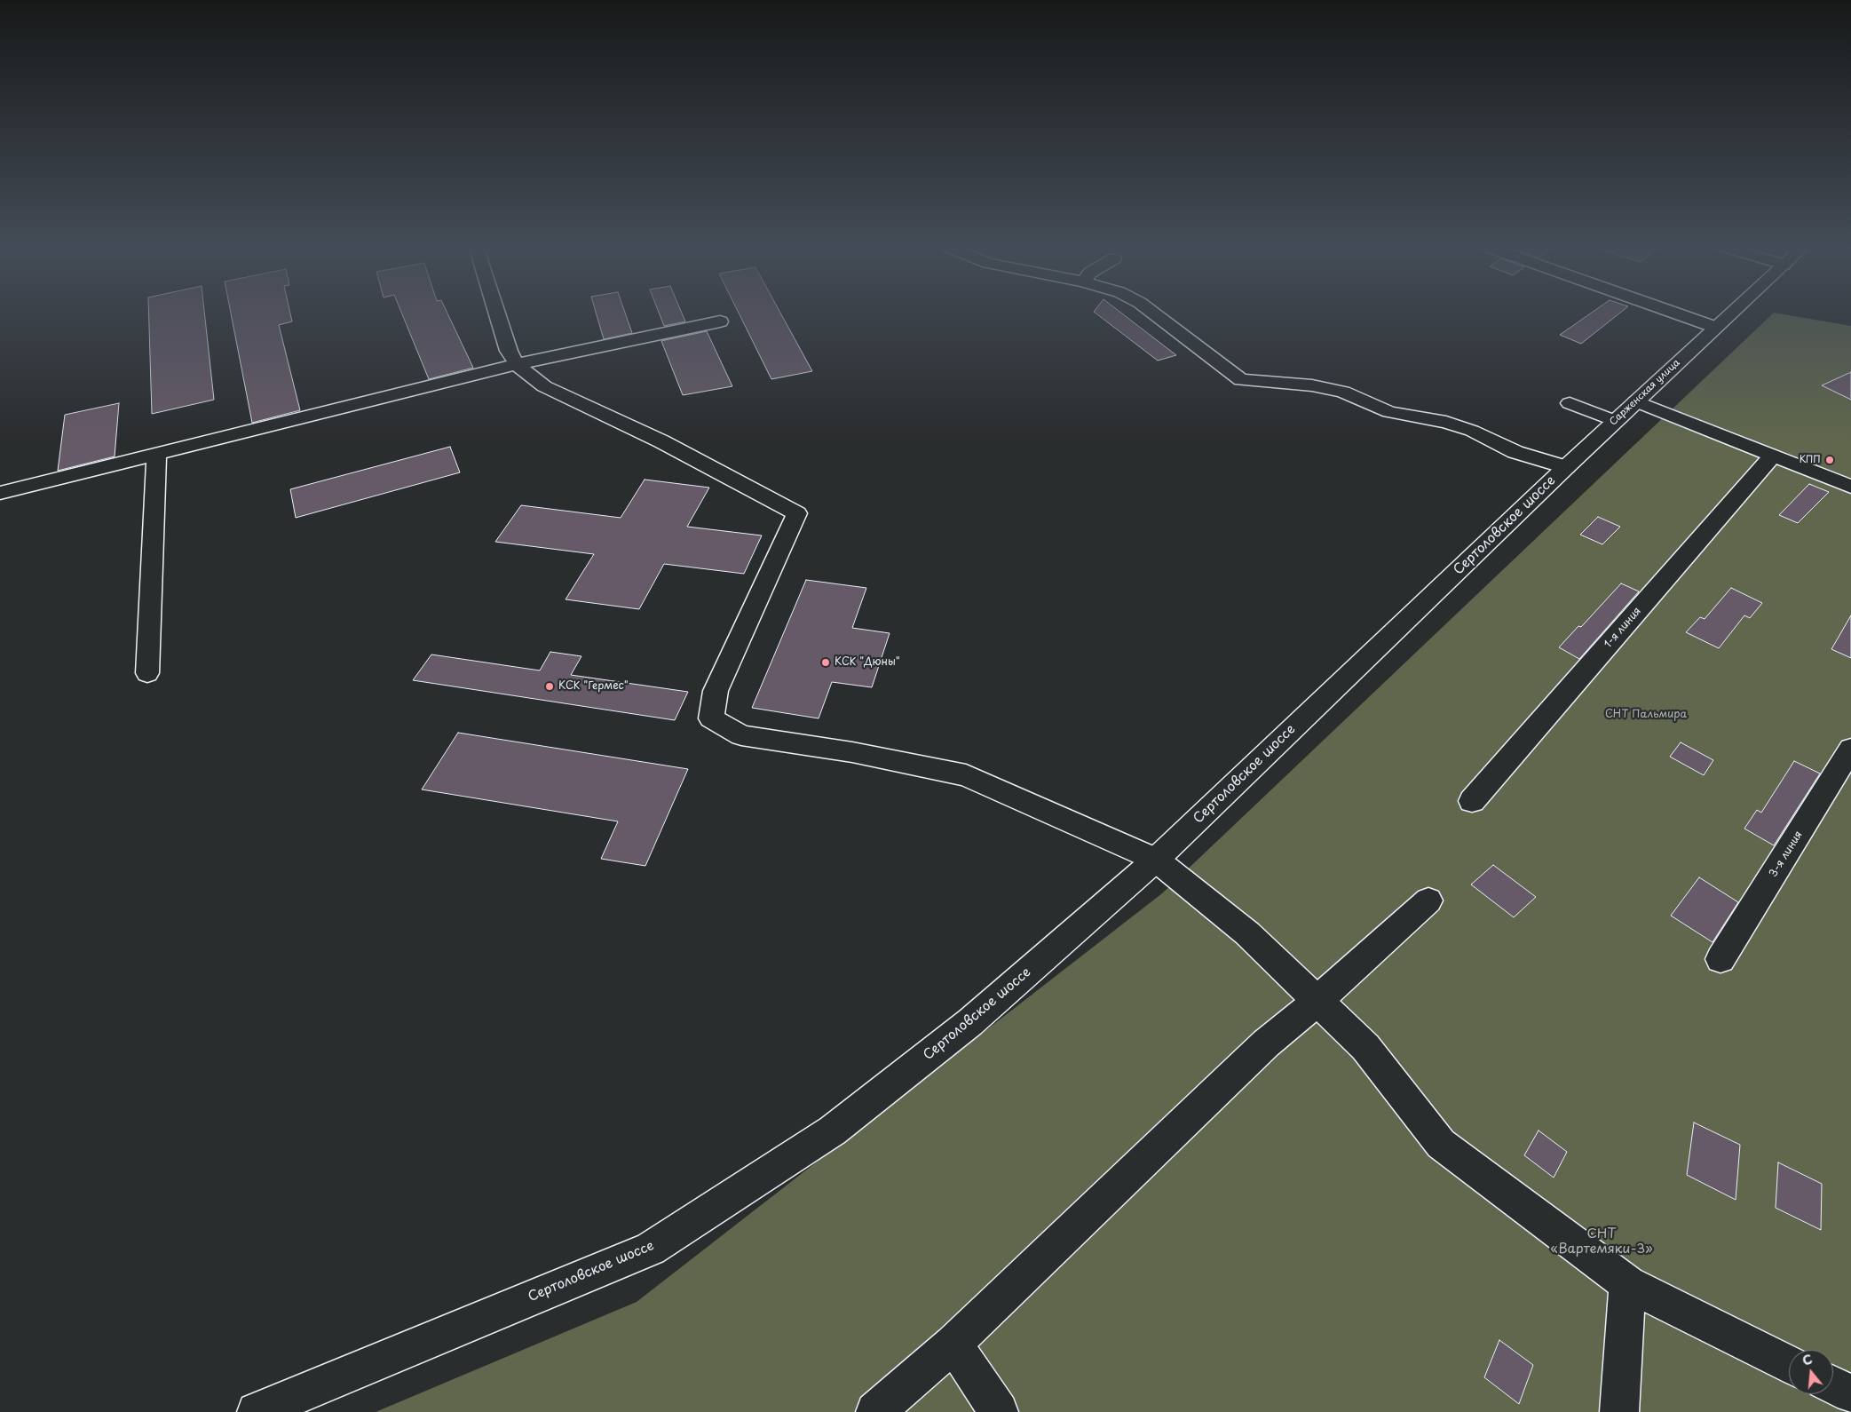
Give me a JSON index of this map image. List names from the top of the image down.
{
  "streets": {
    "street": [
      "Сарженская улица",
      "Сертоловское шоссе",
      "1-я линия",
      "3-я линия"
    ]
  },
  "crossings": [
    ["Сарженская улица", "Сертоловское шоссе"]
  ],
  "parks": ["СНТ Пальмира", "СНТ «Вартемяки-3»"],
  "places": ["КПП", "КСК \"Дюны\"", "КСК \"Гермес\""],
  "north": "top"
}
